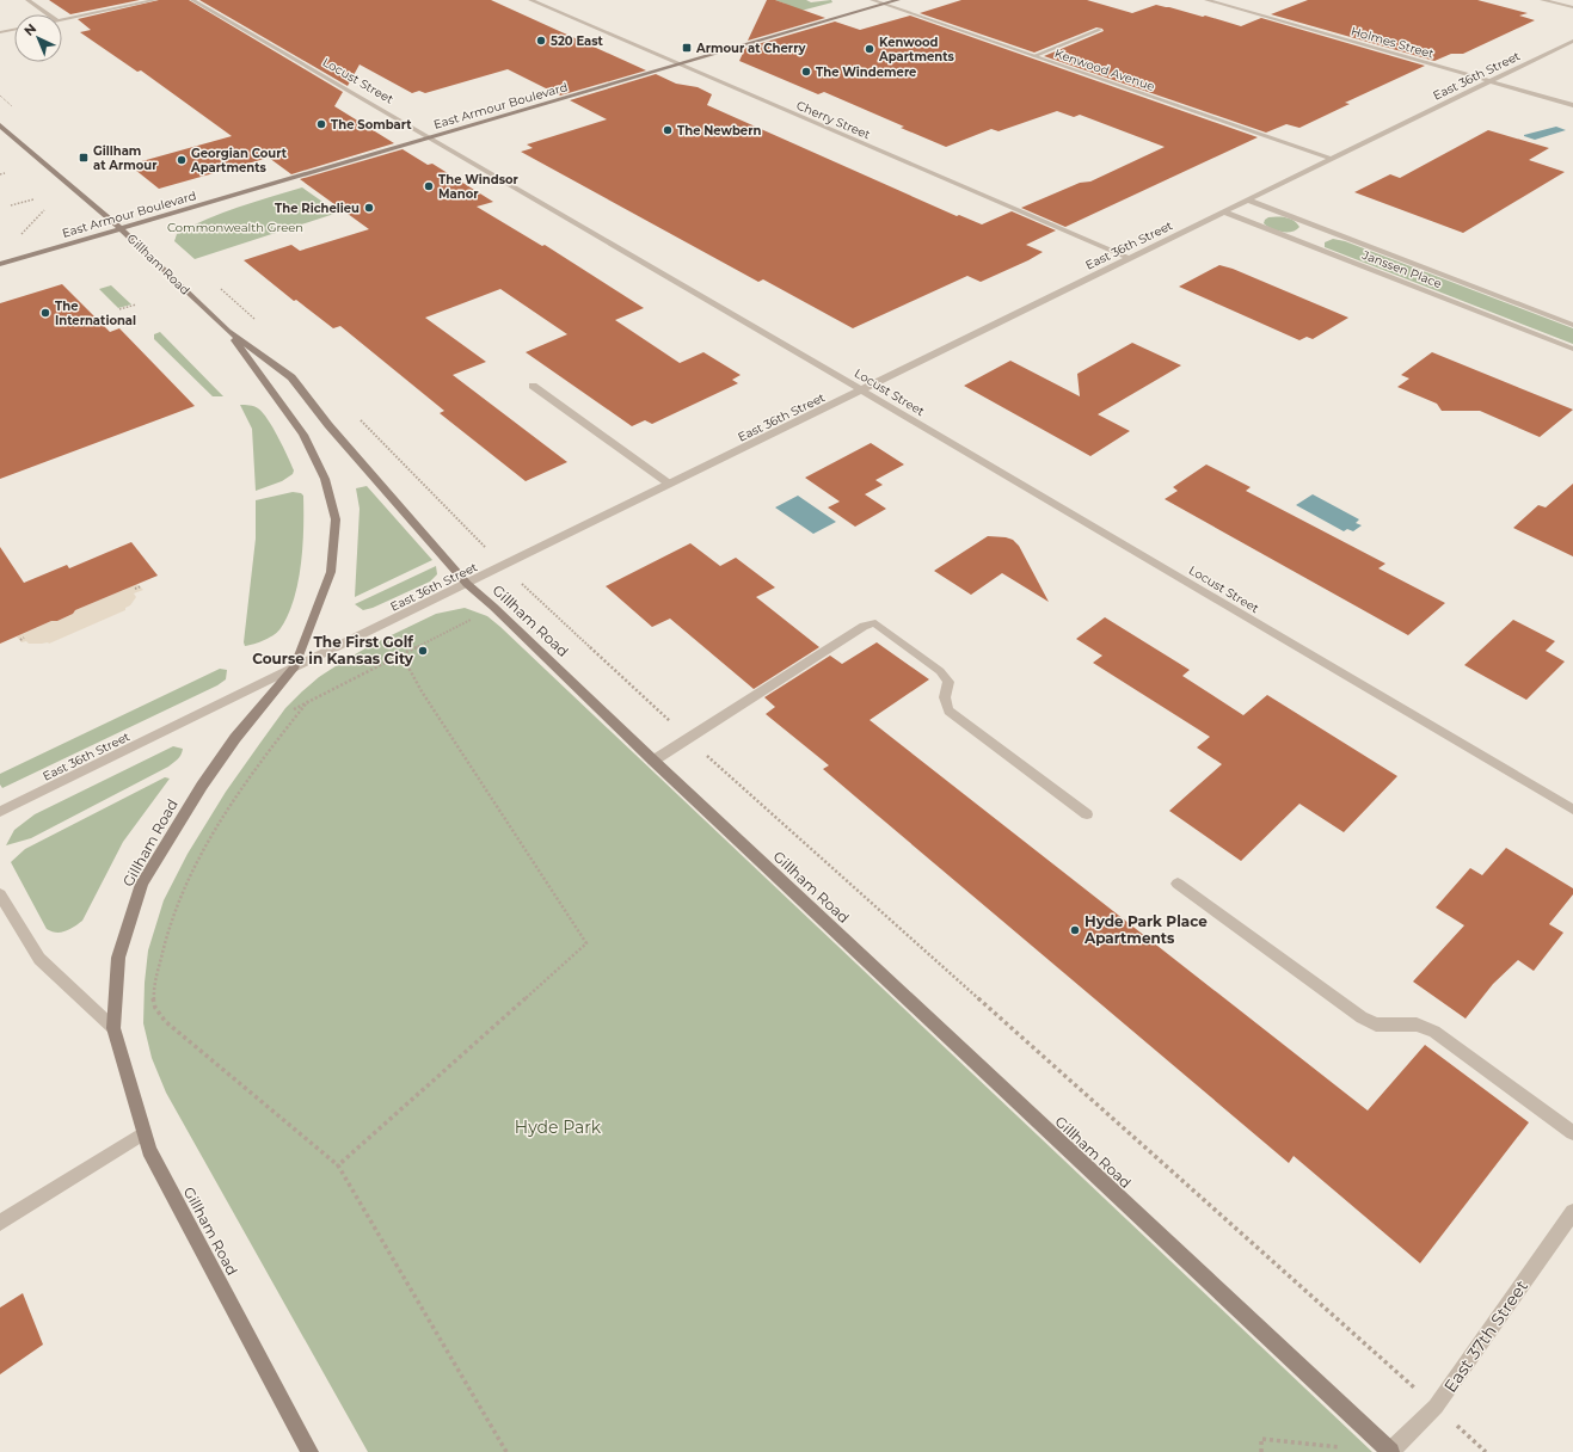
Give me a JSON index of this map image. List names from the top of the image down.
{
  "streets": {
    "main road": ["East Armour Boulevard", "Gillham Road"],
    "street": [
      "Holmes Street",
      "Kenwood Avenue",
      "East 36th Street",
      "Locust Street",
      "Cherry Street",
      "Janssen Place",
      "East 37th Street"
    ]
  },
  "crossings": [
    ["Holmes Street", "East 36th Street"],
    ["Kenwood Avenue", "East 36th Street"],
    ["Kenwood Avenue", "East Armour Boulevard"],
    ["East 36th Street", "Locust Street"],
    ["East 36th Street", "Cherry Street"],
    ["East 36th Street", "Gillham Road"],
    ["East 36th Street", "Janssen Place"],
    ["Locust Street", "East Armour Boulevard"],
    ["East Armour Boulevard", "Cherry Street"],
    ["East Armour Boulevard", "Gillham Road"],
    ["Gillham Road", "East 37th Street"]
  ],
  "parks": ["Commonwealth Green", "Hyde Park"],
  "places": {
    "other": [
      "520 East",
      "Kenwood Apartments",
      "The Windemere",
      "The Sombart",
      "The Newbern",
      "Georgian Court Apartments",
      "The Windsor Manor",
      "The Richelieu",
      "The International",
      "The First Golf Course in Kansas City",
      "Hyde Park Place Apartments"
    ],
    "transit": ["Armour at Cherry", "Gillham at Armour"]
  },
  "north": "top left"
}
